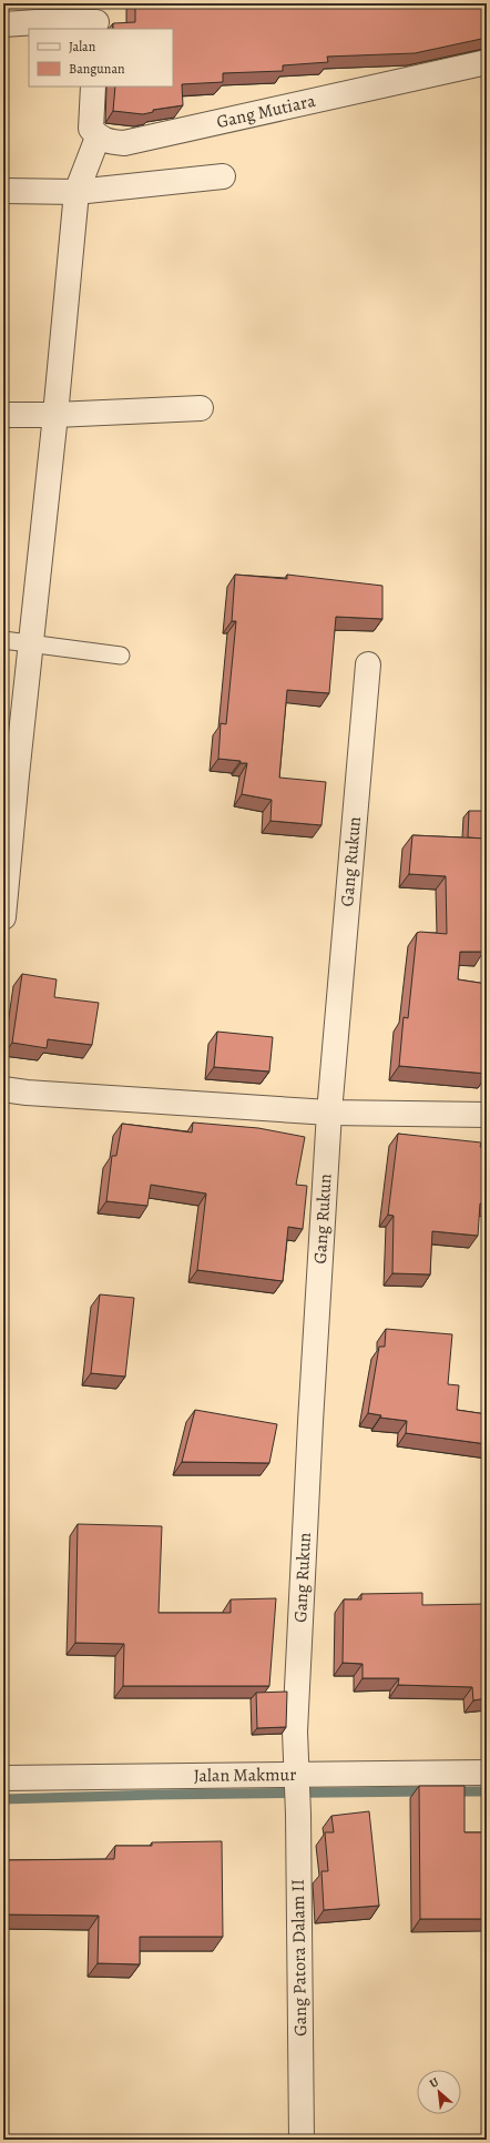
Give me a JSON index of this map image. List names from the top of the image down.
{
  "streets": {
    "street": [
      "Gang Mutiara",
      "Gang Rukun",
      "Jalan Makmur",
      "Gang Patora Dalam II"
    ]
  },
  "crossings": [
    ["Gang Rukun", "Jalan Makmur"],
    ["Gang Rukun", "Gang Patora Dalam II"],
    ["Jalan Makmur", "Gang Patora Dalam II"]
  ],
  "legend": ["Jalan", "Bangunan"],
  "north": "top left"
}
